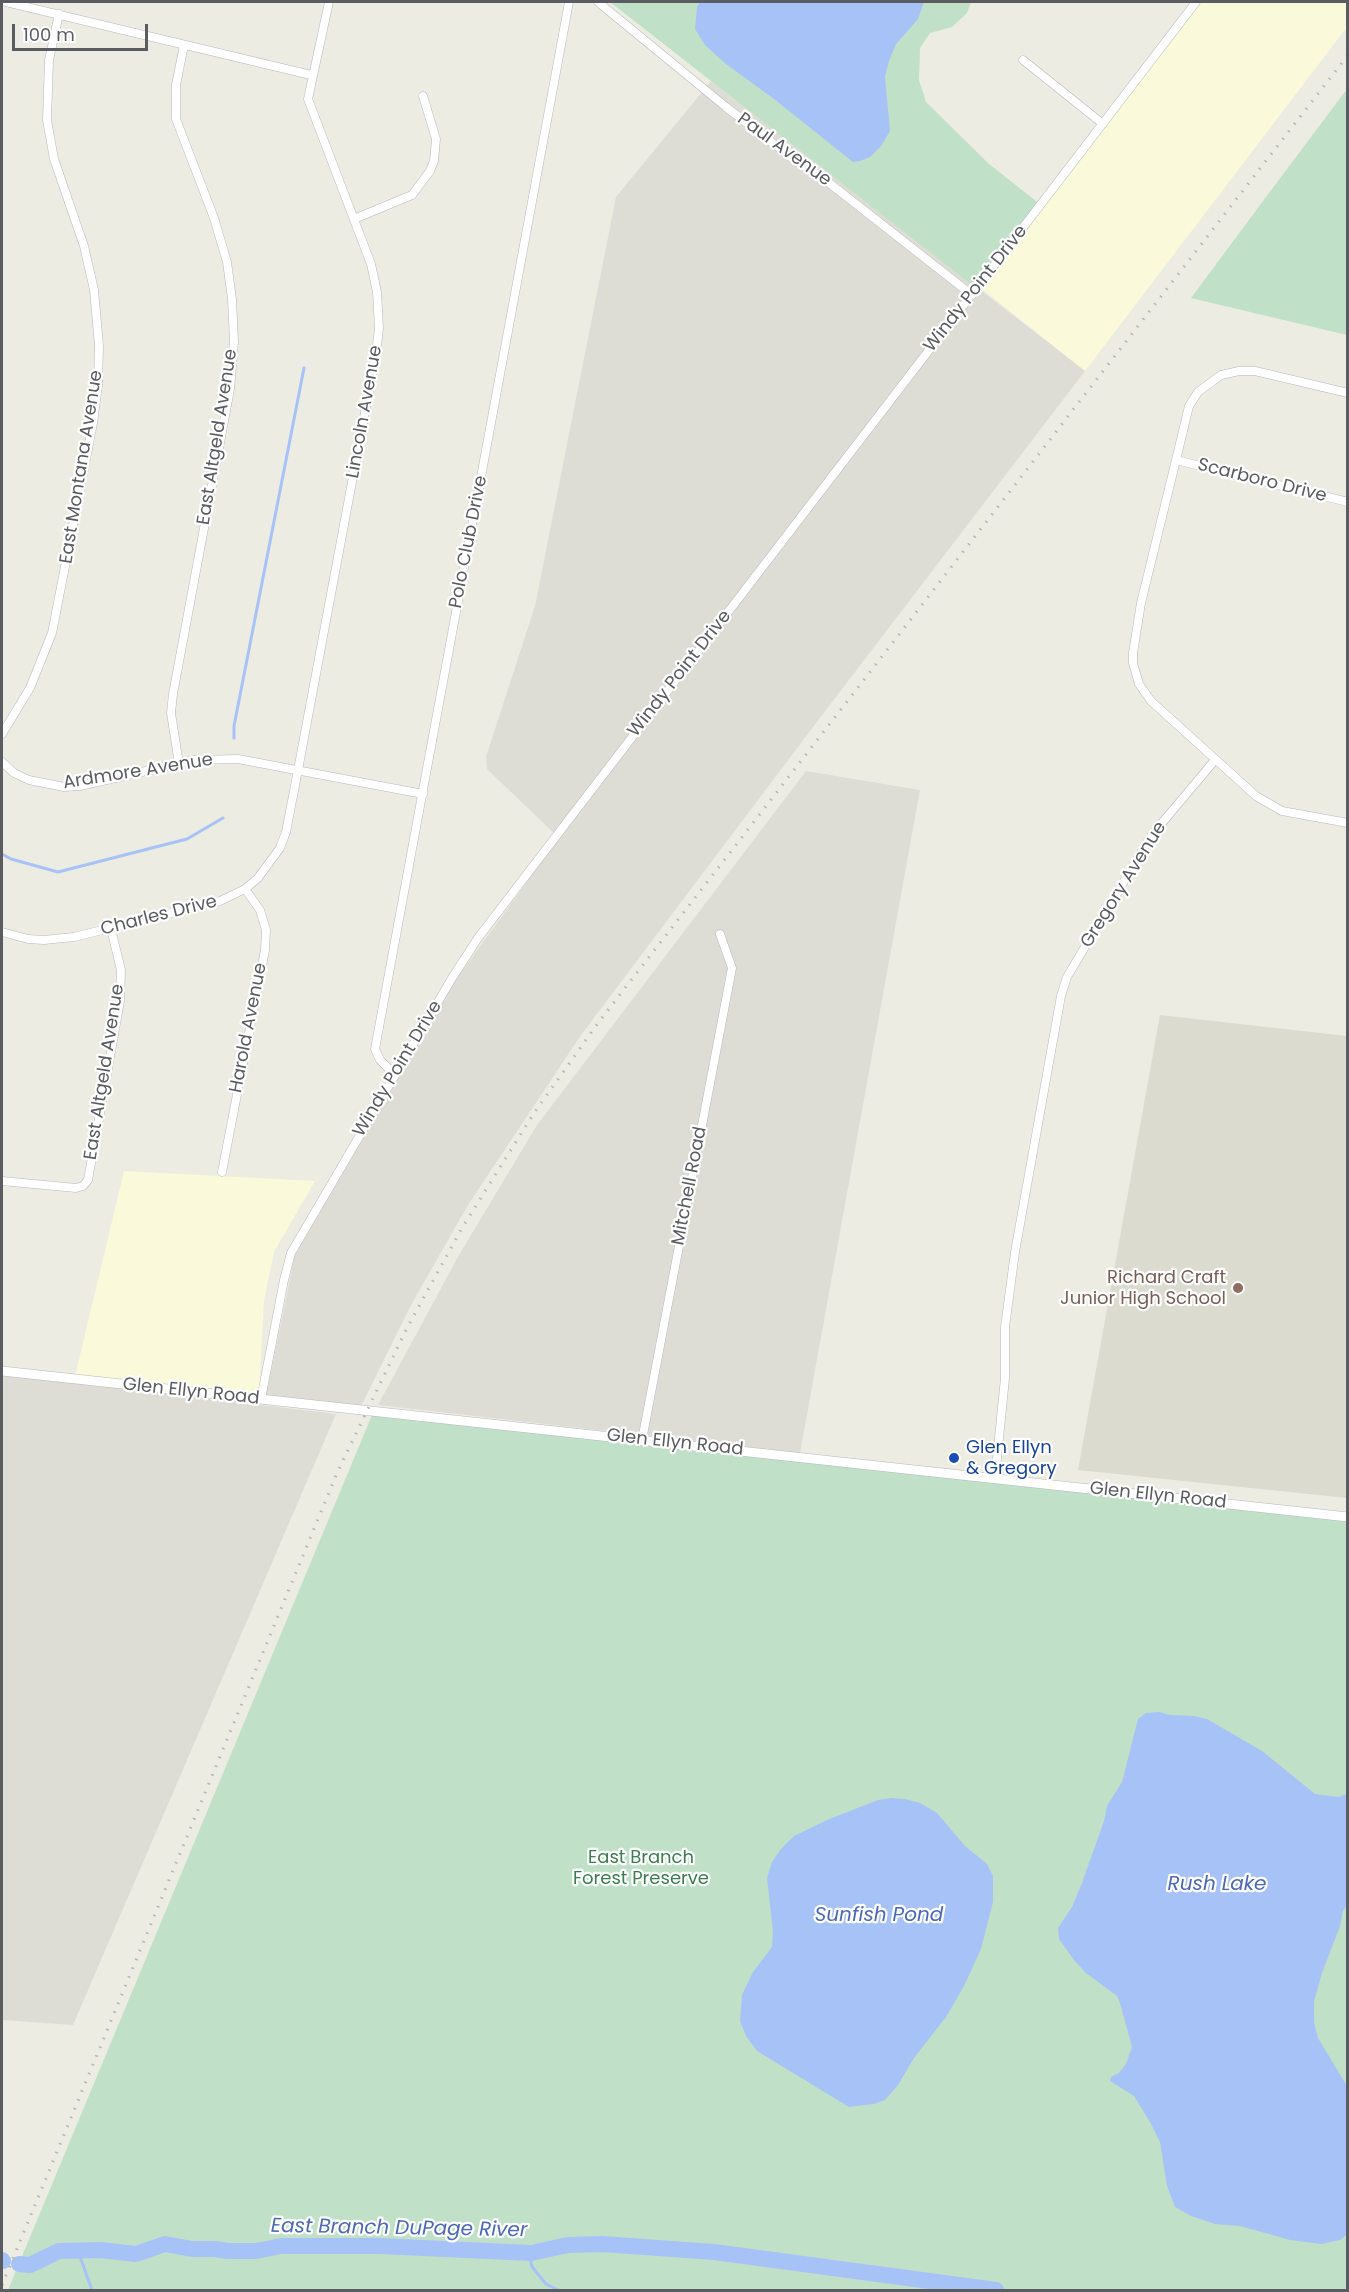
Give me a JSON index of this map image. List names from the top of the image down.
{
  "streets": {
    "street": [
      "Paul Avenue",
      "Windy Point Drive",
      "Lincoln Avenue",
      "East Altgeld Avenue",
      "East Montana Avenue",
      "Scarboro Drive",
      "Polo Club Drive",
      "Ardmore Avenue",
      "Gregory Avenue",
      "Charles Drive",
      "Harold Avenue",
      "Mitchell Road",
      "Glen Ellyn Road"
    ]
  },
  "crossings": [
    ["Paul Avenue", "Windy Point Drive"],
    ["Windy Point Drive", "Polo Club Drive"],
    ["Windy Point Drive", "Glen Ellyn Road"],
    ["Lincoln Avenue", "Ardmore Avenue"],
    ["Lincoln Avenue", "Charles Drive"],
    ["East Altgeld Avenue", "Ardmore Avenue"],
    ["East Altgeld Avenue", "Charles Drive"],
    ["Polo Club Drive", "Ardmore Avenue"],
    ["Gregory Avenue", "Glen Ellyn Road"],
    ["Charles Drive", "Harold Avenue"],
    ["Mitchell Road", "Glen Ellyn Road"]
  ],
  "water": ["Rush Lake", "Sunfish Pond", "East Branch DuPage River"],
  "parks": ["East Branch Forest Preserve"],
  "places": ["Richard Craft Junior High School", "Glen Ellyn & Gregory"],
  "scale_bar": "100 m"
}
